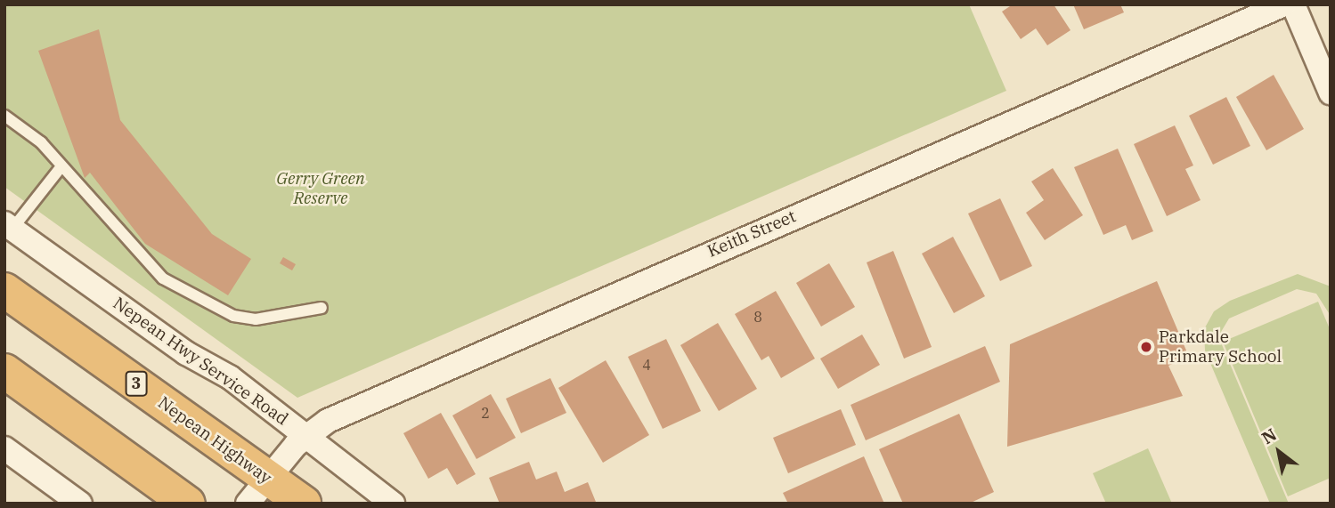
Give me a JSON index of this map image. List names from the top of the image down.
{
  "streets": {
    "highway": ["3", "Nepean Highway"],
    "street": ["Keith Street", "Nepean Hwy Service Road"]
  },
  "crossings": [
    ["Keith Street", "Nepean Hwy Service Road"],
    ["Keith Street", "Nepean Highway"]
  ],
  "parks": ["Gerry Green Reserve"],
  "places": ["Parkdale Primary School"],
  "house_numbers": ["8", "4", "2"],
  "north": "top left"
}
